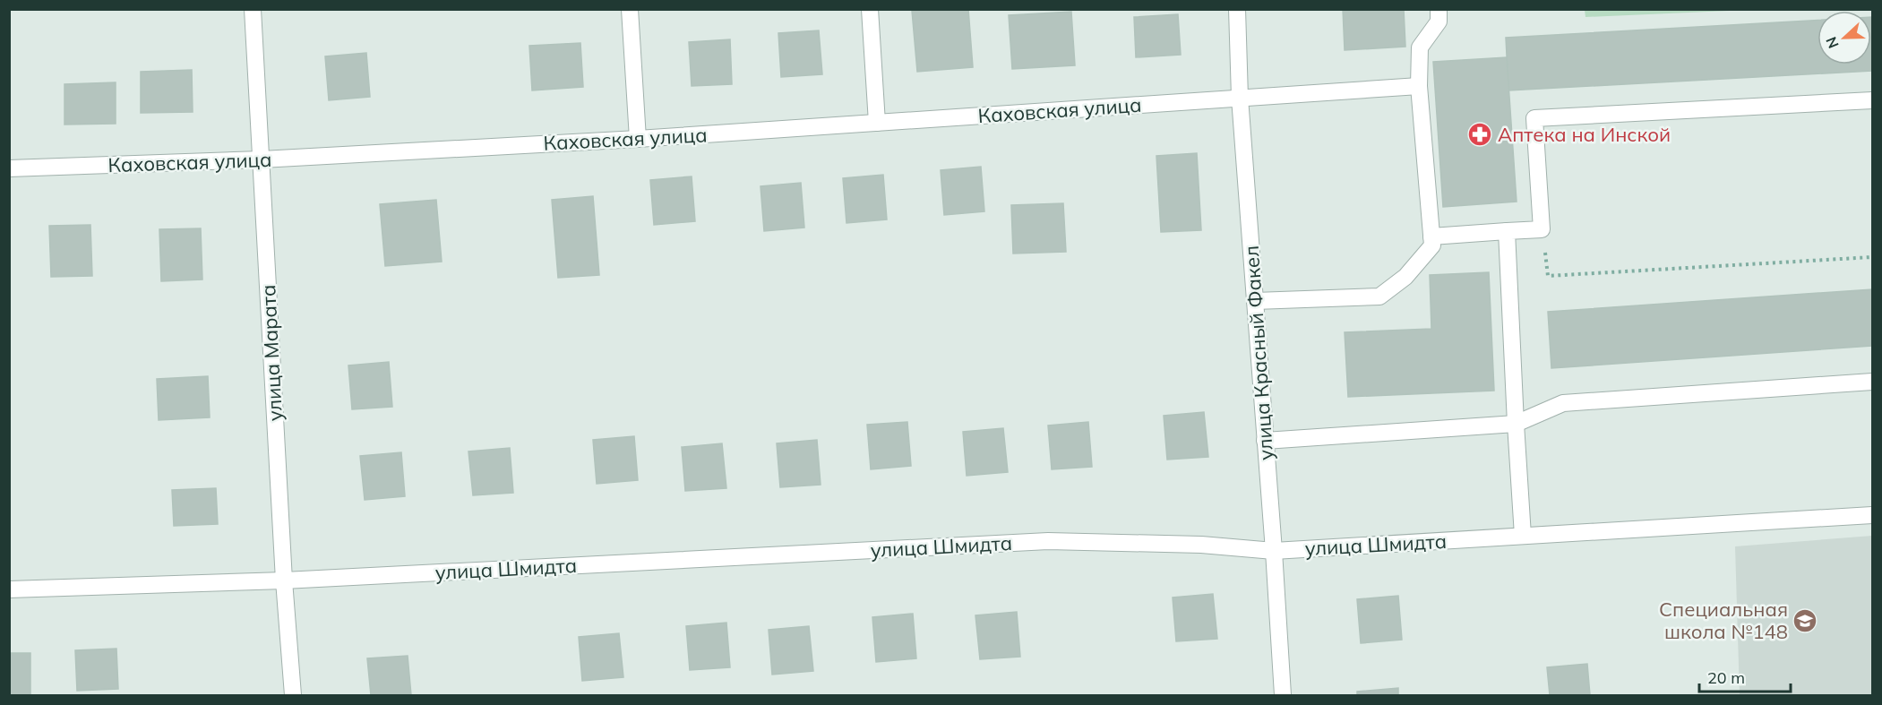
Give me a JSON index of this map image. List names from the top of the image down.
{
  "streets": {
    "street": [
      "Каховская улица",
      "улица Марата",
      "улица Красный Факел",
      "улица Шмидта"
    ]
  },
  "crossings": [
    ["Каховская улица", "улица Марата"],
    ["Каховская улица", "улица Красный Факел"],
    ["улица Марата", "улица Шмидта"],
    ["улица Красный Факел", "улица Шмидта"]
  ],
  "places": {
    "pharmacy": ["Аптека на Инской"],
    "school or university": ["Специальная школа №148"]
  },
  "scale_bar": "20 m",
  "north": "left"
}
